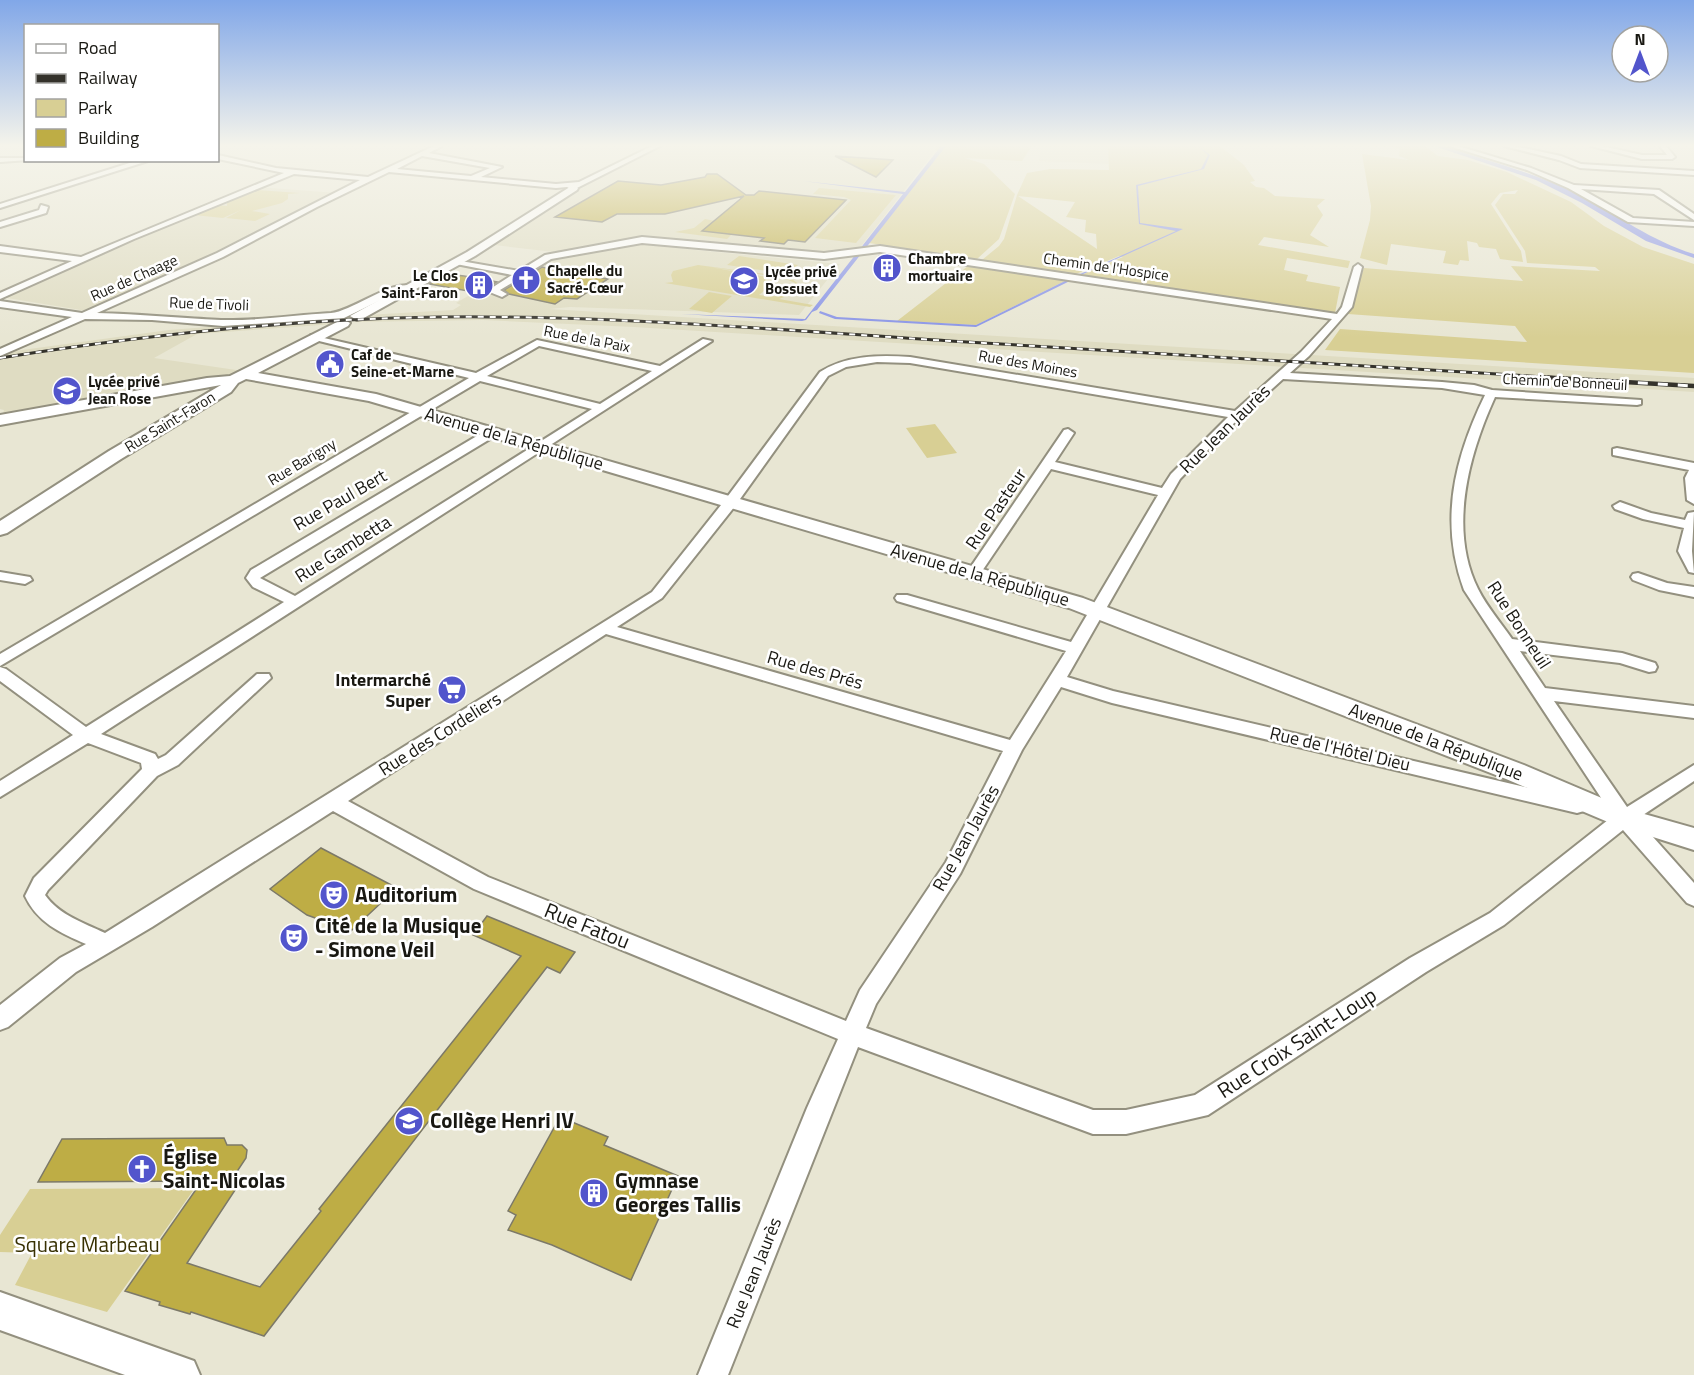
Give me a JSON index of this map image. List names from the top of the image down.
{
  "streets": {
    "street": [
      "Chemin de l'Hospice",
      "Rue de Chaage",
      "Rue de Tivoli",
      "Rue de la Paix",
      "Rue des Moines",
      "Chemin de Bonneuil",
      "Rue Saint-Faron",
      "Rue Jean Jaurès",
      "Avenue de la République",
      "Rue Barigny",
      "Rue Paul Bert",
      "Rue Pasteur",
      "Rue Gambetta",
      "Rue Bonneuil",
      "Rue des Prés",
      "Rue des Cordeliers",
      "Rue de l'Hôtel Dieu",
      "Rue Fatou",
      "Rue Croix Saint-Loup"
    ]
  },
  "crossings": [
    ["Chemin de l'Hospice", "Rue Jean Jaurès"],
    ["Rue de Chaage", "Rue de Tivoli"],
    ["Rue de la Paix", "Rue Barigny"],
    ["Rue de la Paix", "Rue Gambetta"],
    ["Rue des Moines", "Rue Jean Jaurès"],
    ["Rue des Moines", "Rue des Cordeliers"],
    ["Chemin de Bonneuil", "Rue Bonneuil"],
    ["Rue Saint-Faron", "Avenue de la République"],
    ["Rue Jean Jaurès", "Avenue de la République"],
    ["Rue Jean Jaurès", "Rue Pasteur"],
    ["Rue Jean Jaurès", "Rue des Prés"],
    ["Rue Jean Jaurès", "Rue de l'Hôtel Dieu"],
    ["Rue Jean Jaurès", "Rue Fatou"],
    ["Rue Jean Jaurès", "Rue Croix Saint-Loup"],
    ["Avenue de la République", "Rue Barigny"],
    ["Avenue de la République", "Rue Paul Bert"],
    ["Avenue de la République", "Rue Pasteur"],
    ["Avenue de la République", "Rue Gambetta"],
    ["Avenue de la République", "Rue Bonneuil"],
    ["Avenue de la République", "Rue des Cordeliers"],
    ["Avenue de la République", "Rue de l'Hôtel Dieu"],
    ["Avenue de la République", "Rue Croix Saint-Loup"],
    ["Rue Paul Bert", "Rue Gambetta"],
    ["Rue Bonneuil", "Rue de l'Hôtel Dieu"],
    ["Rue Bonneuil", "Rue Croix Saint-Loup"],
    ["Rue des Prés", "Rue des Cordeliers"],
    ["Rue des Cordeliers", "Rue Fatou"],
    ["Rue de l'Hôtel Dieu", "Rue Croix Saint-Loup"],
    ["Rue Fatou", "Rue Croix Saint-Loup"]
  ],
  "parks": ["Square Marbeau"],
  "places": {
    "building": ["Chambre mortuaire", "Le Clos Saint-Faron", "Gymnase Georges Tallis"],
    "church": ["Chapelle du Sacré-Cœur", "Église Saint-Nicolas"],
    "school or university": ["Lycée privé Bossuet", "Lycée privé Jean Rose", "Collège Henri IV"],
    "public building": ["Caf de Seine-et-Marne"],
    "supermarket": ["Intermarché Super"],
    "theatre": ["Auditorium", "Cité de la Musique - Simone Veil"]
  },
  "legend": [
    "Road",
    "Railway",
    "Park",
    "Building"
  ],
  "north": "top"
}
